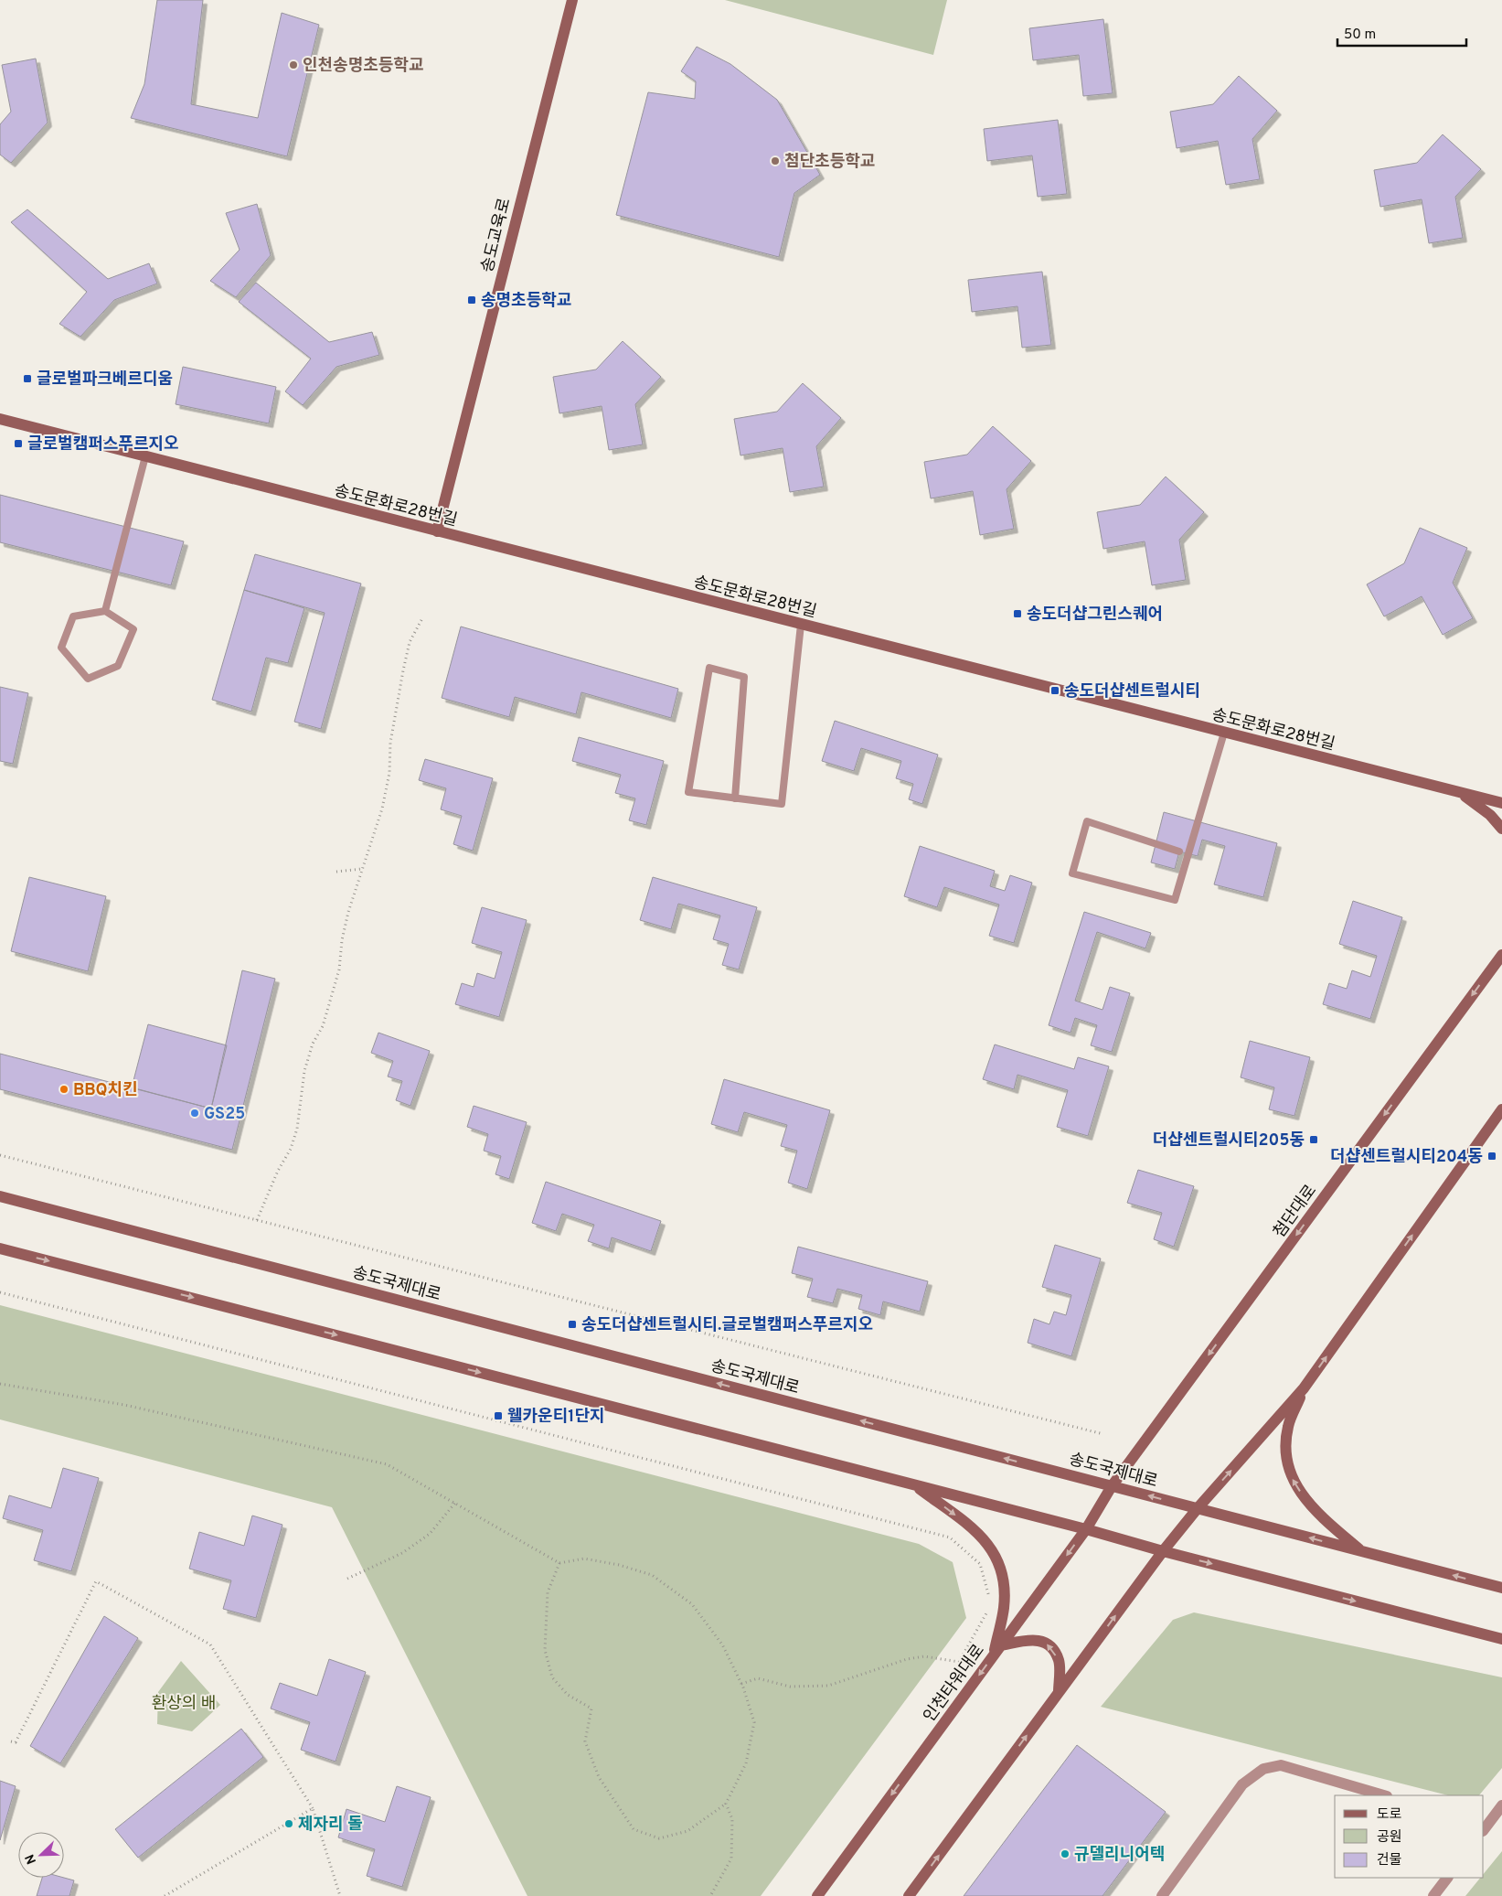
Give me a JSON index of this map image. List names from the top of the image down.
{
  "streets": {
    "main road": [
      "송도교육로",
      "송도문화로28번길",
      "첨단대로",
      "송도국제대로",
      "인천타워대로"
    ]
  },
  "crossings": [
    ["송도교육로", "송도문화로28번길"],
    ["첨단대로", "송도국제대로"],
    ["첨단대로", "인천타워대로"],
    ["송도국제대로", "인천타워대로"]
  ],
  "parks": ["환상의 배"],
  "places": {
    "other": [
      "인천송명초등학교",
      "첨단초등학교",
      "BBQ치킨",
      "GS25",
      "제자리 돌",
      "규델리니어텍"
    ],
    "transit": [
      "송명초등학교",
      "글로벌파크베르디움",
      "글로벌캠퍼스푸르지오",
      "송도더샵그린스퀘어",
      "송도더샵센트럴시티",
      "더샵센트럴시티205동",
      "더샵센트럴시티204동",
      "송도더샵센트럴시티.글로벌캠퍼스푸르지오",
      "웰카운티1단지"
    ]
  },
  "legend": ["도로", "공원", "건물"],
  "scale_bar": "50 m",
  "north": "bottom left"
}
